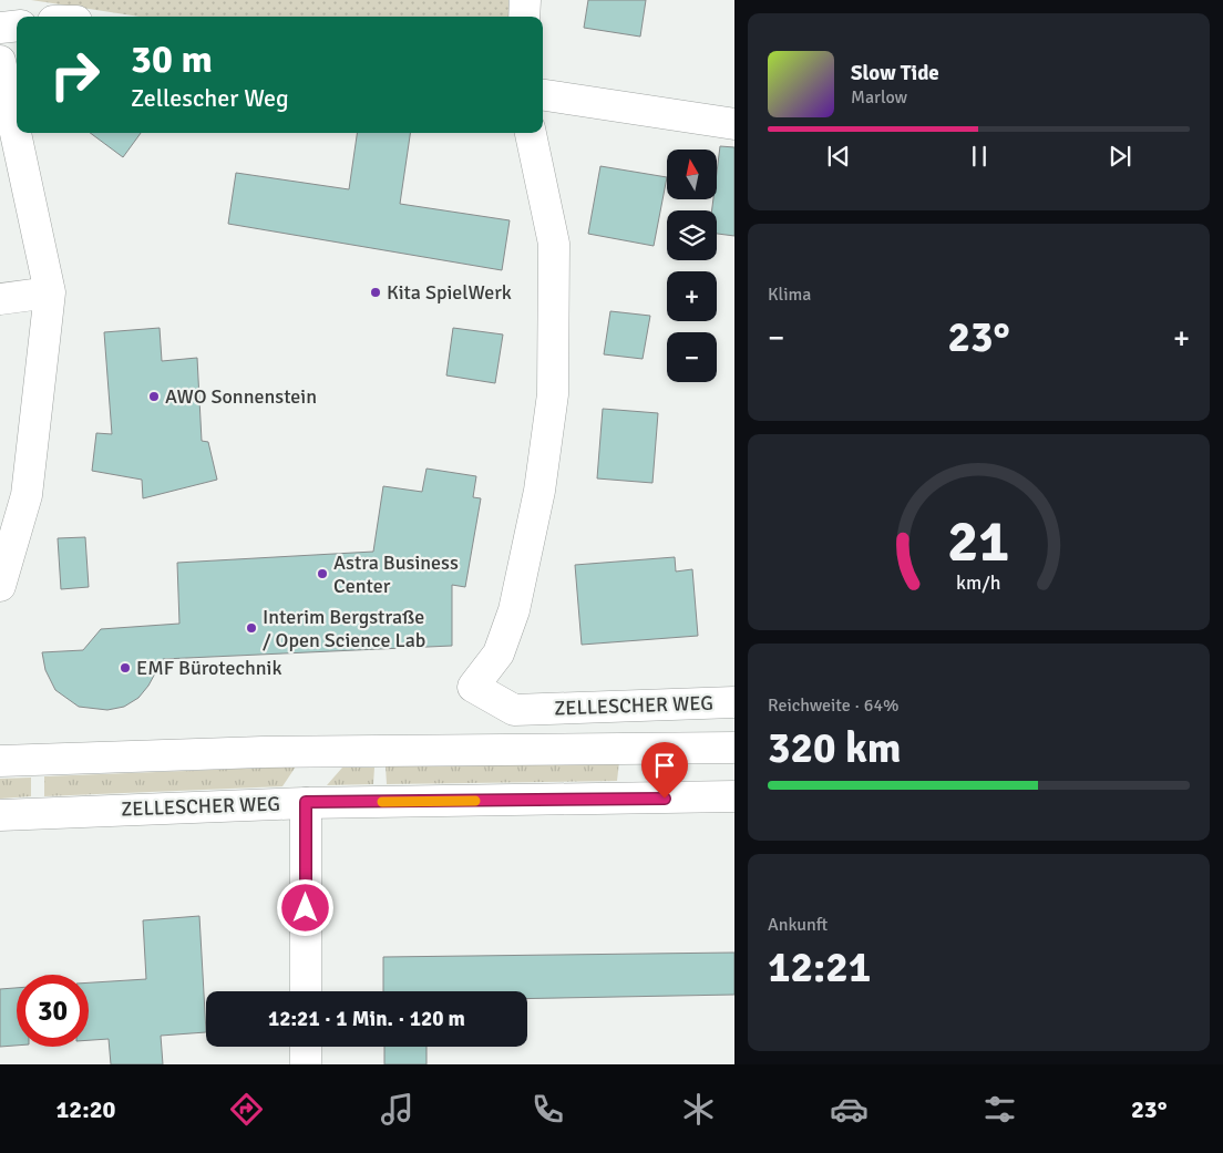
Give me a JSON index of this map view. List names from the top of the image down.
{
  "streets": {
    "street": ["ZELLESCHER WEG"]
  },
  "places": [
    "Kita SpielWerk",
    "AWO Sonnenstein",
    "Astra Business Center",
    "Interim Bergstraße / Open Science Lab",
    "EMF Bürotechnik"
  ],
  "north": "top",
  "page": {
    "turn": ["30 m", "Zellescher Weg"],
    "song": ["Slow Tide", "Marlow"],
    "map_buttons": ["+", "−"],
    "tile": [
      "Klima",
      ["Reichweite · 64%", "320 km"],
      ["Ankunft", "12:21"]
    ],
    "heat": ["−", "23°", "+"],
    "limit": "30",
    "trip": "12:21 · 1 Min. · 120 m",
    "tabs": ["12:20", "23°"],
    "gauge": ["21", "km/h"]
  }
}
